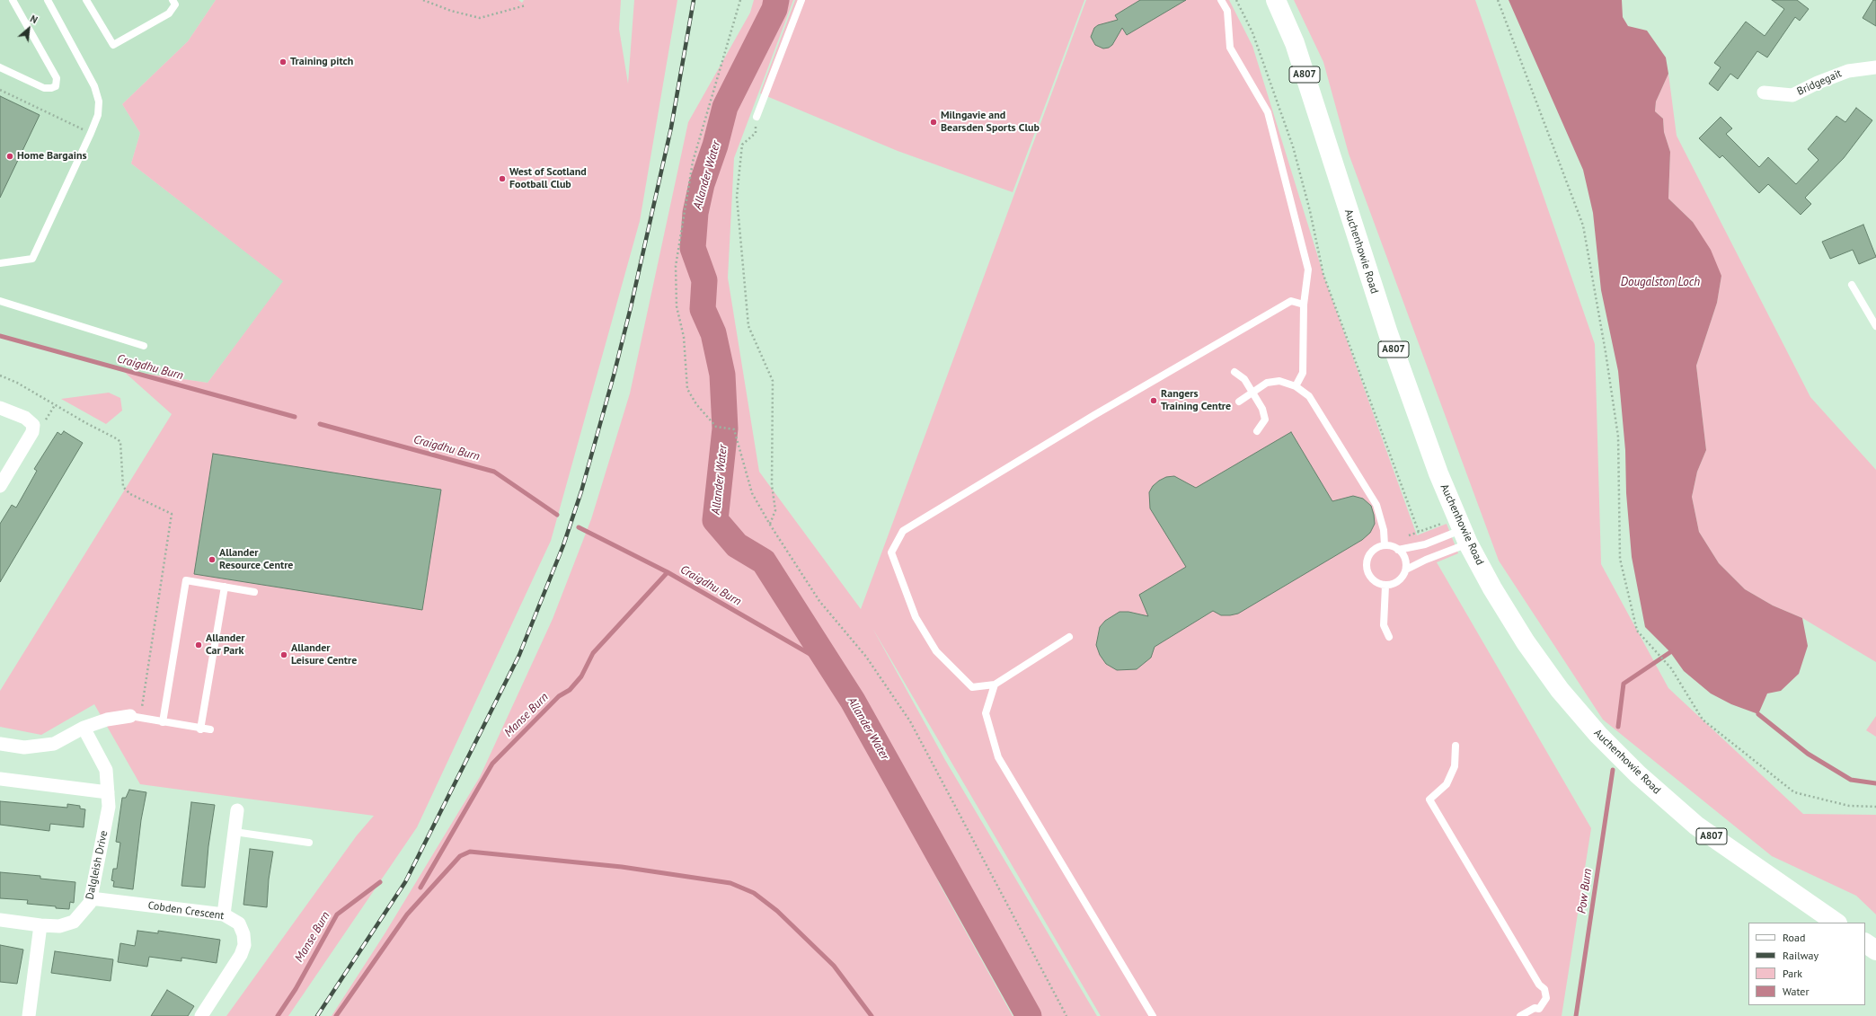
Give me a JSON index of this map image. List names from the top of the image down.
{
  "streets": {
    "main road": ["A807", "Auchenhowie Road"],
    "street": ["Bridgegait", "Dalgleish Drive", "Cobden Crescent"]
  },
  "crossings": [
    ["Dalgleish Drive", "Cobden Crescent"]
  ],
  "water": [
    "Allander Water",
    "Dougalston Loch",
    "Craigdhu Burn",
    "Manse Burn",
    "Pow Burn"
  ],
  "places": [
    "Training pitch",
    "Milngavie and Bearsden Sports Club",
    "Home Bargains",
    "West of Scotland Football Club",
    "Rangers Training Centre",
    "Allander Resource Centre",
    "Allander Car Park",
    "Allander Leisure Centre"
  ],
  "legend": [
    "Road",
    "Railway",
    "Park",
    "Water"
  ],
  "north": "top right"
}
